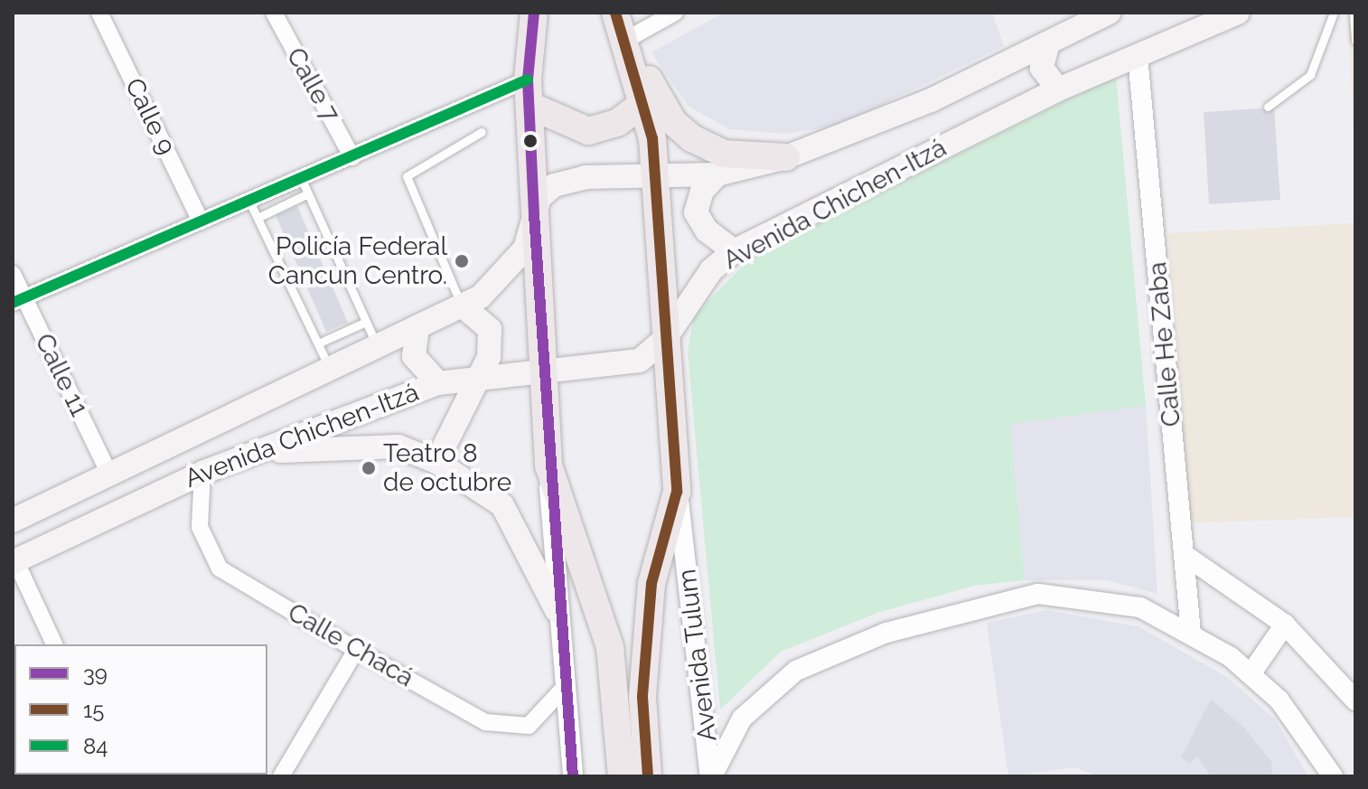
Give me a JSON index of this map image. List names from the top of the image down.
{
  "streets": {
    "main road": ["Avenida Chichen-Itzá", "Avenida Tulum"],
    "street": [
      "Calle 7",
      "Calle 9",
      "Calle He Zaba",
      "Calle 11",
      "Calle Chacá"
    ]
  },
  "crossings": [
    ["Avenida Chichen-Itzá", "Calle He Zaba"],
    ["Avenida Chichen-Itzá", "Calle 11"],
    ["Avenida Chichen-Itzá", "Calle Chacá"],
    ["Avenida Chichen-Itzá", "Avenida Tulum"]
  ],
  "places": ["Policía Federal Cancun Centro.", "Teatro 8 de octubre"],
  "lines": ["transit line 39", "transit line 15", "transit line 84"],
  "legend": ["39", "15", "84"]
}
